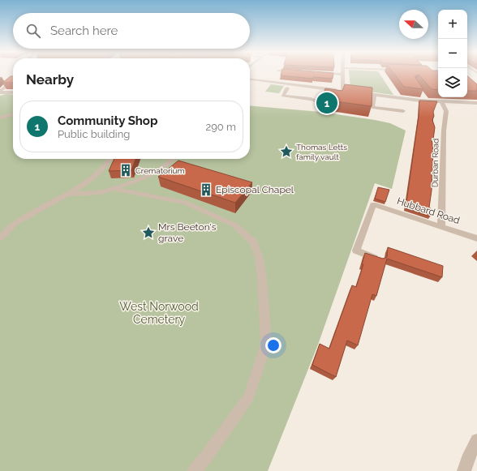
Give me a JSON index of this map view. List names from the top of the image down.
{
  "streets": {
    "street": ["Durban Road", "Hubbard Road"]
  },
  "crossings": [
    ["Durban Road", "Hubbard Road"]
  ],
  "parks": ["West Norwood Cemetery"],
  "places": {
    "place": ["Thomas Letts family vault", "Mrs Beeton's grave"],
    "building": ["Crematorium", "Episcopal Chapel"]
  },
  "north": "left",
  "page": {
    "map_buttons": ["+", "−"],
    "search": "Search here",
    "heading": "Nearby",
    "pins": "1",
    "list": [
      {
        "mark": "1",
        "name": "Community Shop",
        "note": "Public building",
        "value": "290 m"
      }
    ]
  }
}
